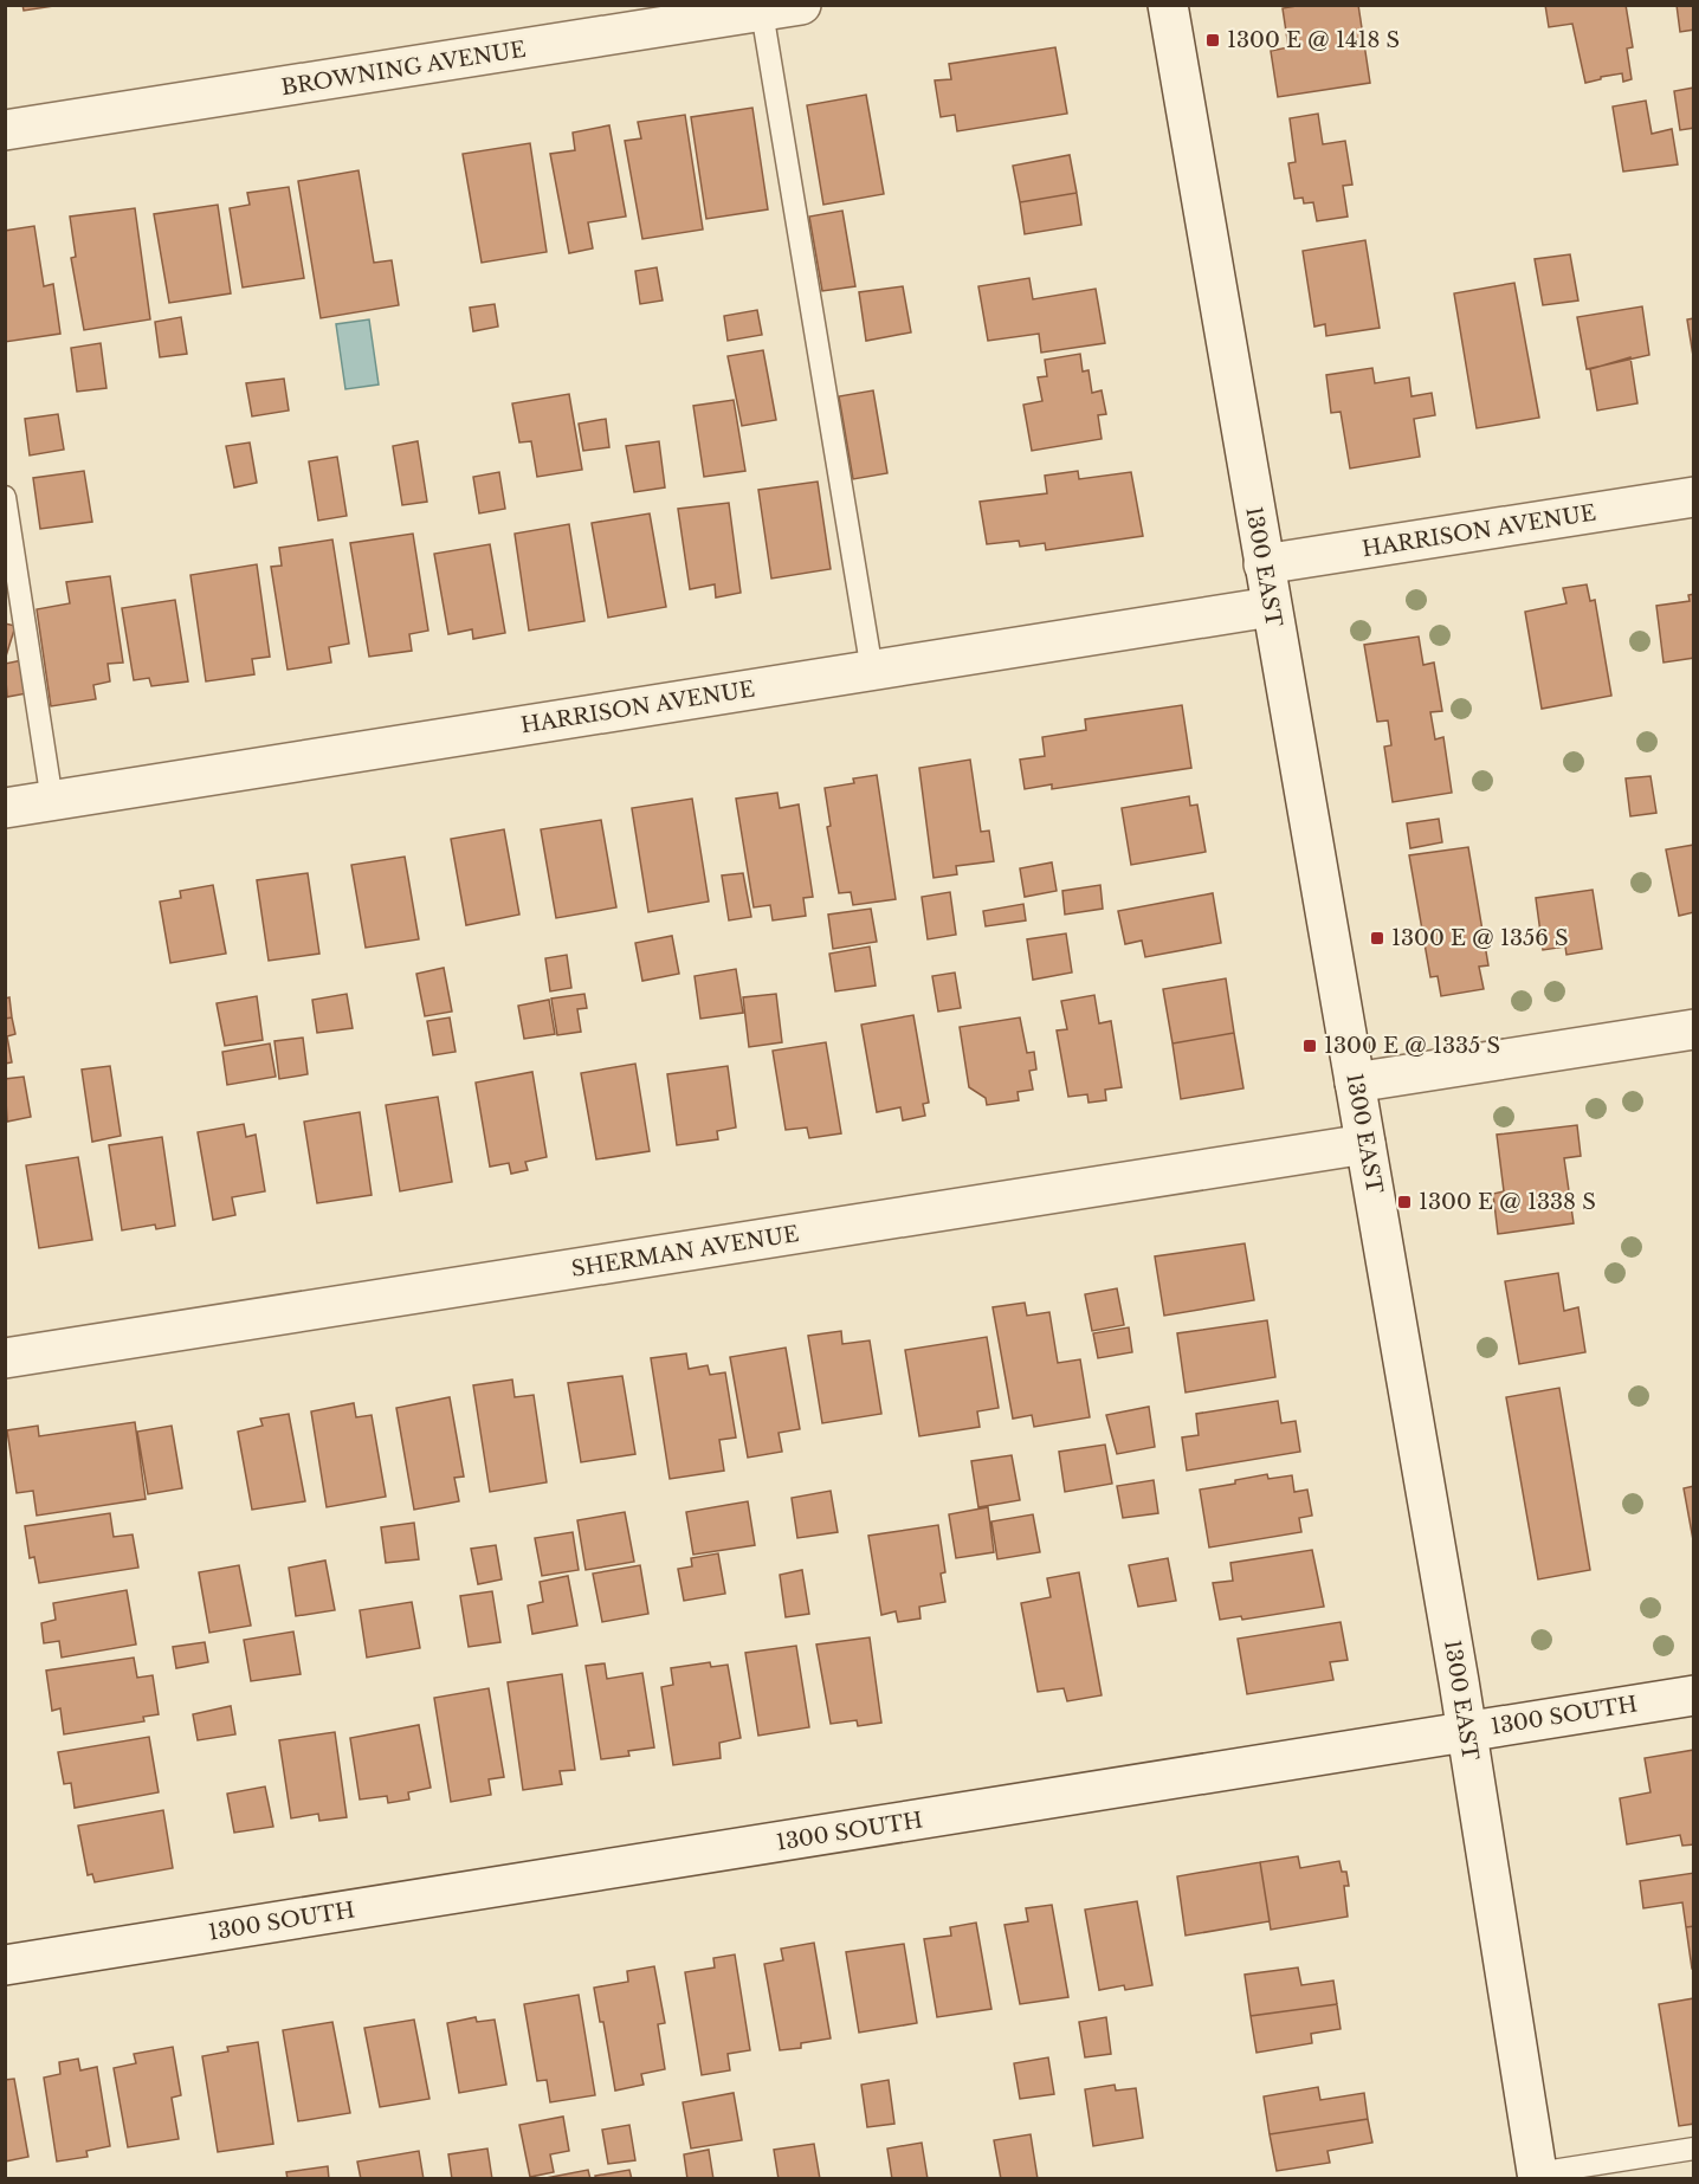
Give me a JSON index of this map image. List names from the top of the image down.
{
  "streets": {
    "street": [
      "BROWNING AVENUE",
      "HARRISON AVENUE",
      "1300 EAST",
      "SHERMAN AVENUE",
      "1300 SOUTH"
    ]
  },
  "crossings": [
    ["HARRISON AVENUE", "1300 EAST"],
    ["1300 EAST", "SHERMAN AVENUE"],
    ["1300 EAST", "1300 SOUTH"]
  ],
  "places": {
    "transit": [
      "1300 E @ 1418 S",
      "1300 E @ 1356 S",
      "1300 E @ 1335 S",
      "1300 E @ 1338 S"
    ]
  }
}
